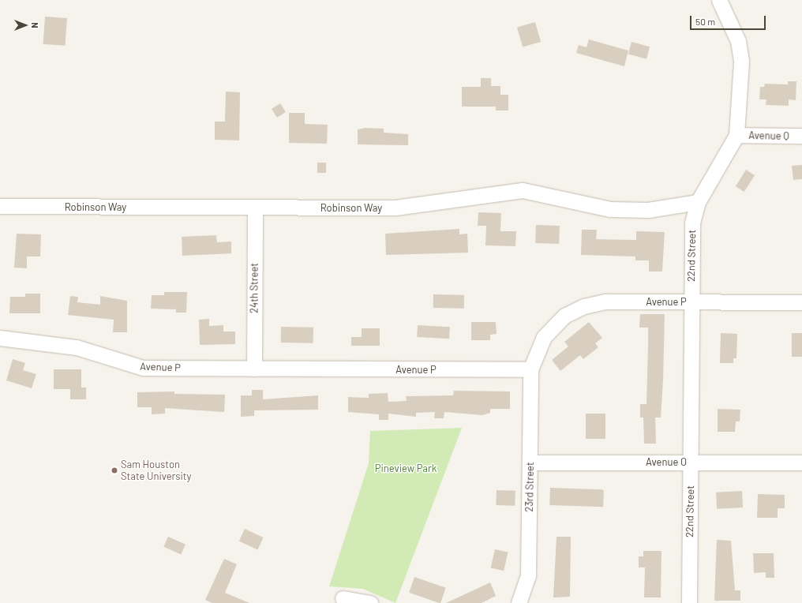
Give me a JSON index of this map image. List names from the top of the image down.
{
  "streets": {
    "street": [
      "Avenue Q",
      "Robinson Way",
      "22nd Street",
      "24th Street",
      "Avenue P",
      "Avenue O",
      "23rd Street"
    ]
  },
  "crossings": [
    ["Avenue Q", "22nd Street"],
    ["Robinson Way", "22nd Street"],
    ["Robinson Way", "24th Street"],
    ["22nd Street", "Avenue P"],
    ["22nd Street", "Avenue O"],
    ["24th Street", "Avenue P"],
    ["Avenue P", "23rd Street"],
    ["Avenue O", "23rd Street"]
  ],
  "parks": ["Pineview Park"],
  "places": ["Sam Houston State University"],
  "scale_bar": "50 m",
  "north": "right"
}
